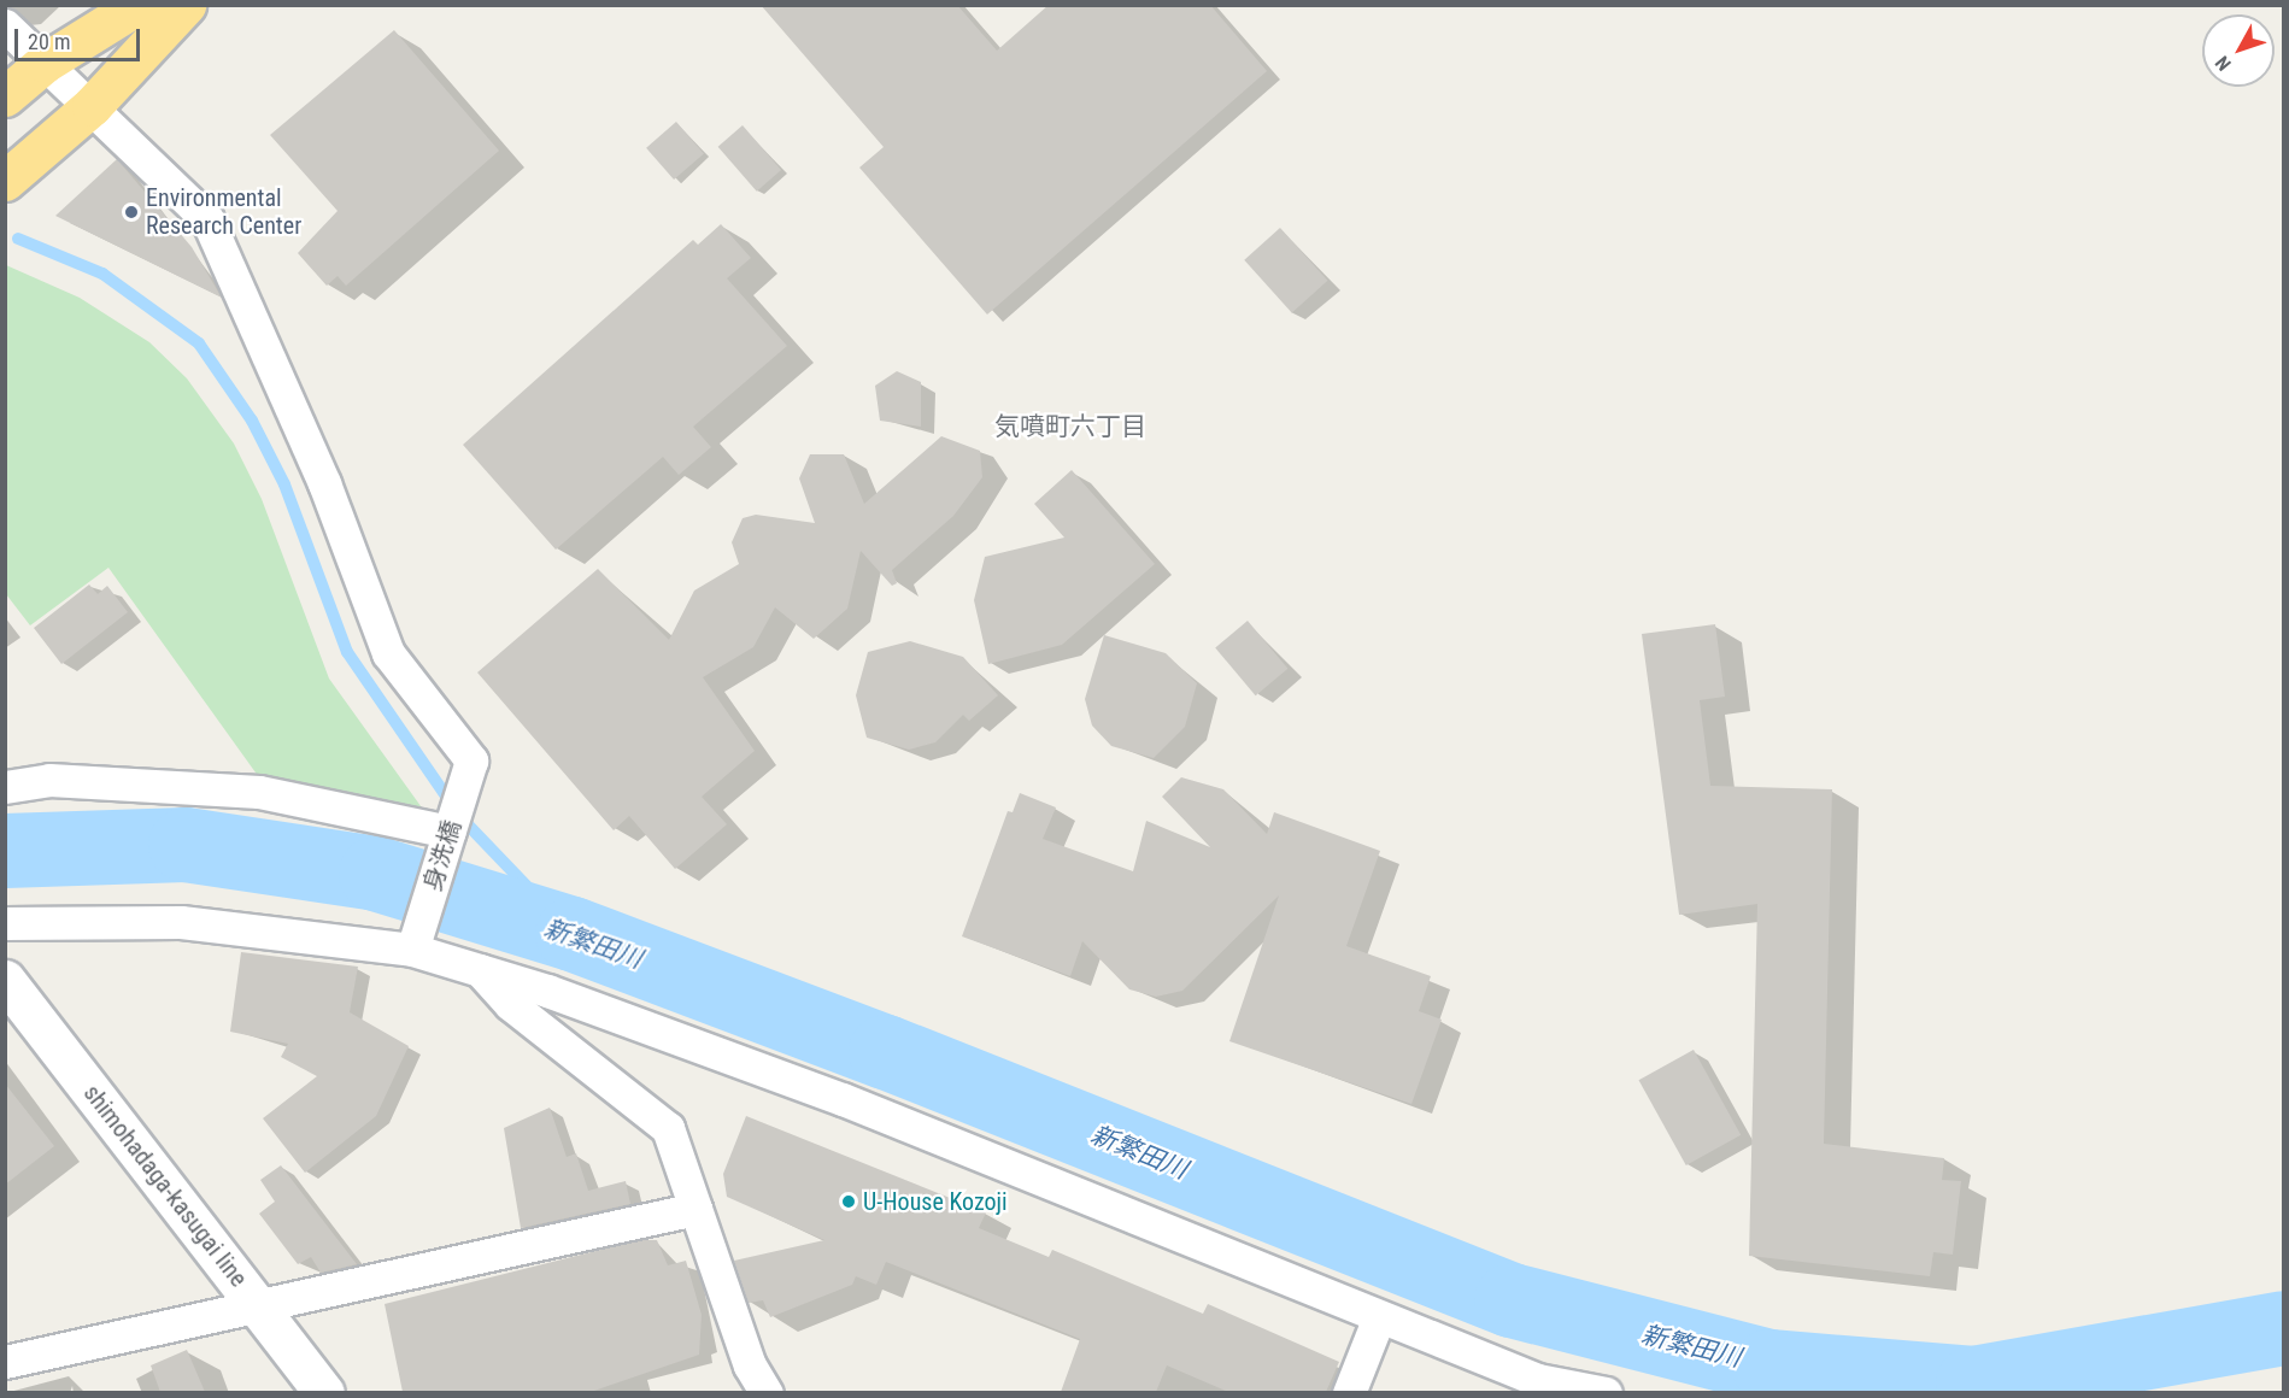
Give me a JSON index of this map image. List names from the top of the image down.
{
  "streets": {
    "main road": ["shimohadaga-kasugai line"],
    "street": ["身洗橋"]
  },
  "districts": ["気噴町六丁目"],
  "water": ["新繁田川"],
  "places": ["Environmental Research Center", "U-House Kozoji"],
  "scale_bar": "20 m",
  "north": "bottom left"
}
